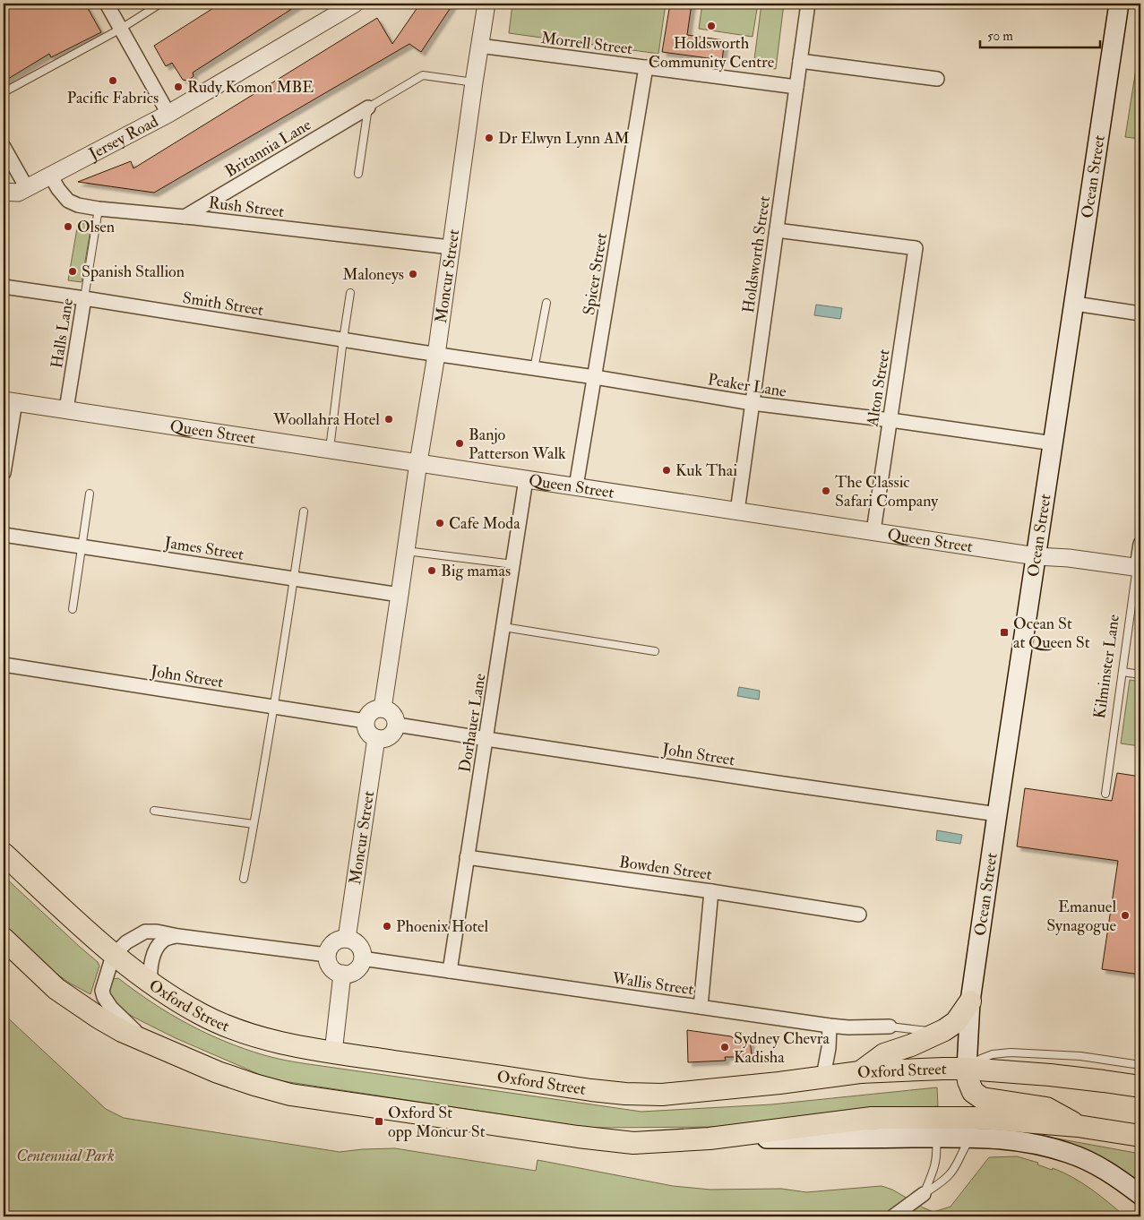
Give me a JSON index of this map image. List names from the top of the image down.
{
  "streets": {
    "main road": ["Ocean Street", "Oxford Street"],
    "street": [
      "Morrell Street",
      "Jersey Road",
      "Britannia Lane",
      "Rush Street",
      "Holdsworth Street",
      "Spicer Street",
      "Moncur Street",
      "Smith Street",
      "Halls Lane",
      "Peaker Lane",
      "Alton Street",
      "Queen Street",
      "James Street",
      "Kilminster Lane",
      "John Street",
      "Dorhauer Lane",
      "Bowden Street",
      "Wallis Street"
    ]
  },
  "crossings": [
    ["Morrell Street", "Holdsworth Street"],
    ["Morrell Street", "Spicer Street"],
    ["Morrell Street", "Moncur Street"],
    ["Jersey Road", "Rush Street"],
    ["Britannia Lane", "Rush Street"],
    ["Britannia Lane", "Moncur Street"],
    ["Ocean Street", "Peaker Lane"],
    ["Ocean Street", "Queen Street"],
    ["Ocean Street", "John Street"],
    ["Ocean Street", "Oxford Street"],
    ["Rush Street", "Moncur Street"],
    ["Rush Street", "Halls Lane"],
    ["Holdsworth Street", "Peaker Lane"],
    ["Holdsworth Street", "Alton Street"],
    ["Holdsworth Street", "Queen Street"],
    ["Spicer Street", "Peaker Lane"],
    ["Spicer Street", "Queen Street"],
    ["Moncur Street", "Smith Street"],
    ["Moncur Street", "Peaker Lane"],
    ["Moncur Street", "Queen Street"],
    ["Moncur Street", "James Street"],
    ["Moncur Street", "John Street"],
    ["Moncur Street", "Wallis Street"],
    ["Smith Street", "Halls Lane"],
    ["Smith Street", "Peaker Lane"],
    ["Halls Lane", "Queen Street"],
    ["Peaker Lane", "Alton Street"],
    ["Alton Street", "Queen Street"],
    ["Queen Street", "Kilminster Lane"],
    ["Queen Street", "Dorhauer Lane"],
    ["John Street", "Dorhauer Lane"],
    ["Dorhauer Lane", "Bowden Street"],
    ["Dorhauer Lane", "Wallis Street"]
  ],
  "parks": ["Centennial Park"],
  "places": {
    "other": [
      "Holdsworth Community Centre",
      "Pacific Fabrics",
      "Rudy Komon MBE",
      "Dr Elwyn Lynn AM",
      "Olsen",
      "Spanish Stallion",
      "Maloneys",
      "Woollahra Hotel",
      "Banjo Patterson Walk",
      "Kuk Thai",
      "The Classic Safari Company",
      "Cafe Moda",
      "Big mamas",
      "Emanuel Synagogue",
      "Phoenix Hotel",
      "Sydney Chevra Kadisha"
    ],
    "transit": ["Ocean St at Queen St", "Oxford St opp Moncur St"]
  },
  "scale_bar": "50 m"
}
